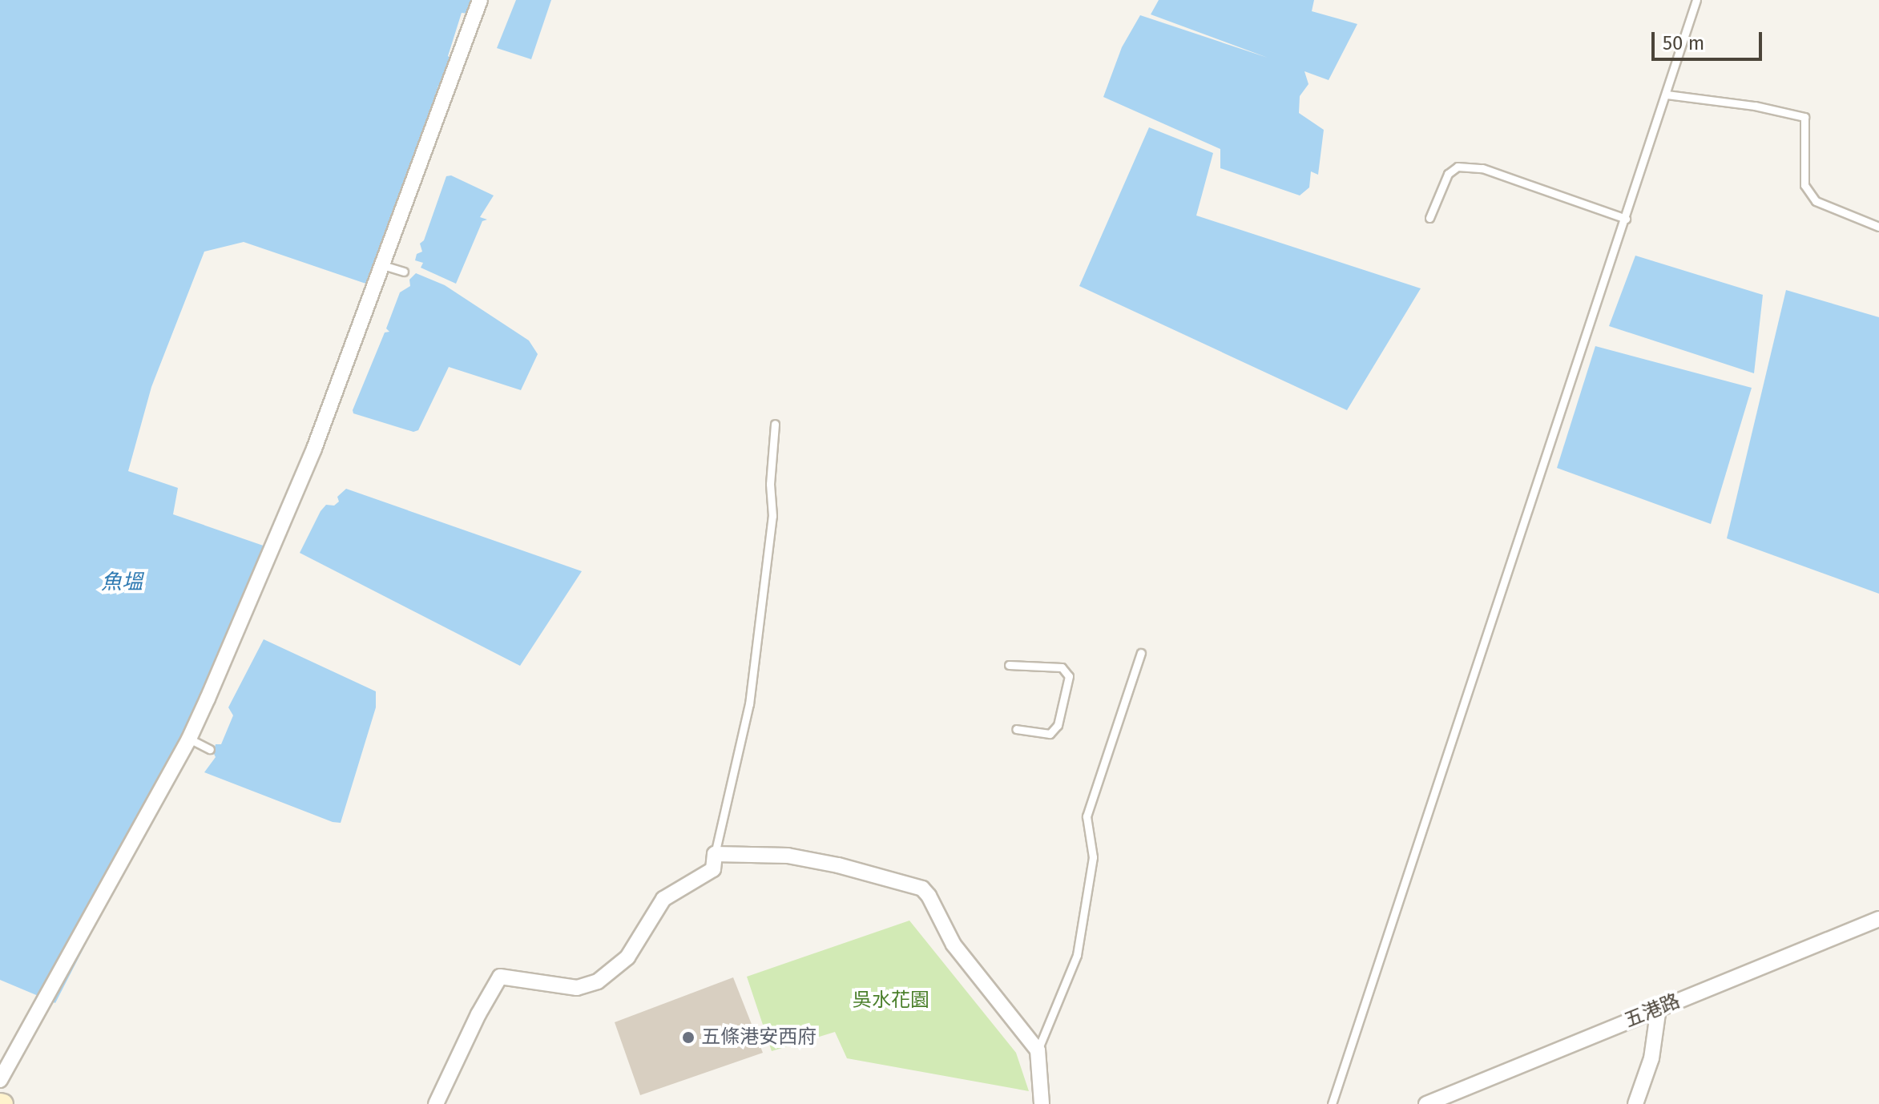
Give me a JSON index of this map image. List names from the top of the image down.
{
  "streets": {
    "street": ["五港路"]
  },
  "water": ["魚塭"],
  "parks": ["吳水花園"],
  "places": ["五條港安西府"],
  "scale_bar": "50 m"
}
